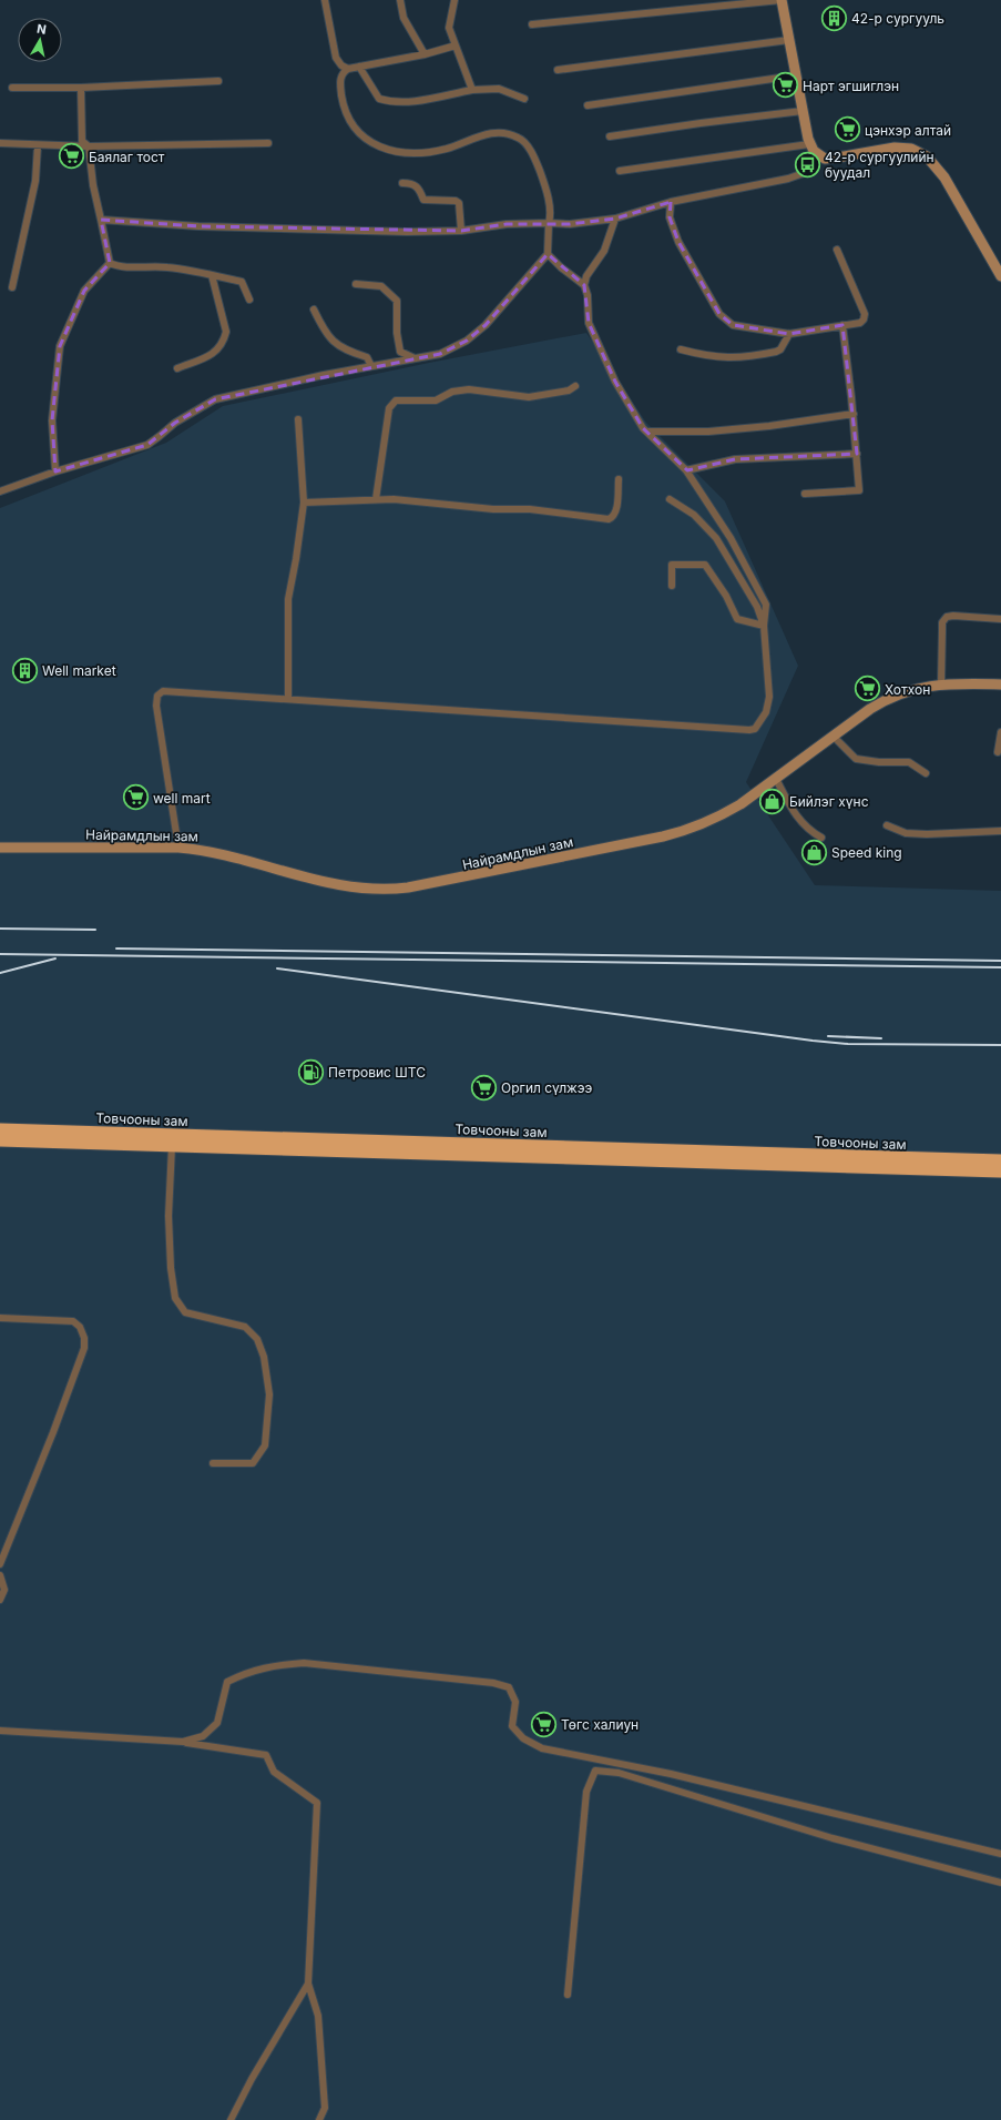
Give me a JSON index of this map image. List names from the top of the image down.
{
  "streets": {
    "highway": ["Товчооны зам"],
    "main road": ["Найрамдлын зам"]
  },
  "places": {
    "building": ["42-p сургууль", "Well market"],
    "supermarket": [
      "Нарт эгшиглэн",
      "цэнхэр алтай",
      "Баялаг тост",
      "Хотхон",
      "well mart",
      "Оргил сүлжээ",
      "Төгс халиун"
    ],
    "bus stop": ["42-р сургуулийн буудал"],
    "shop": ["Бийлэг хүнс", "Speed king"],
    "fuel station": ["Петровис ШТС"]
  },
  "north": "top"
}
